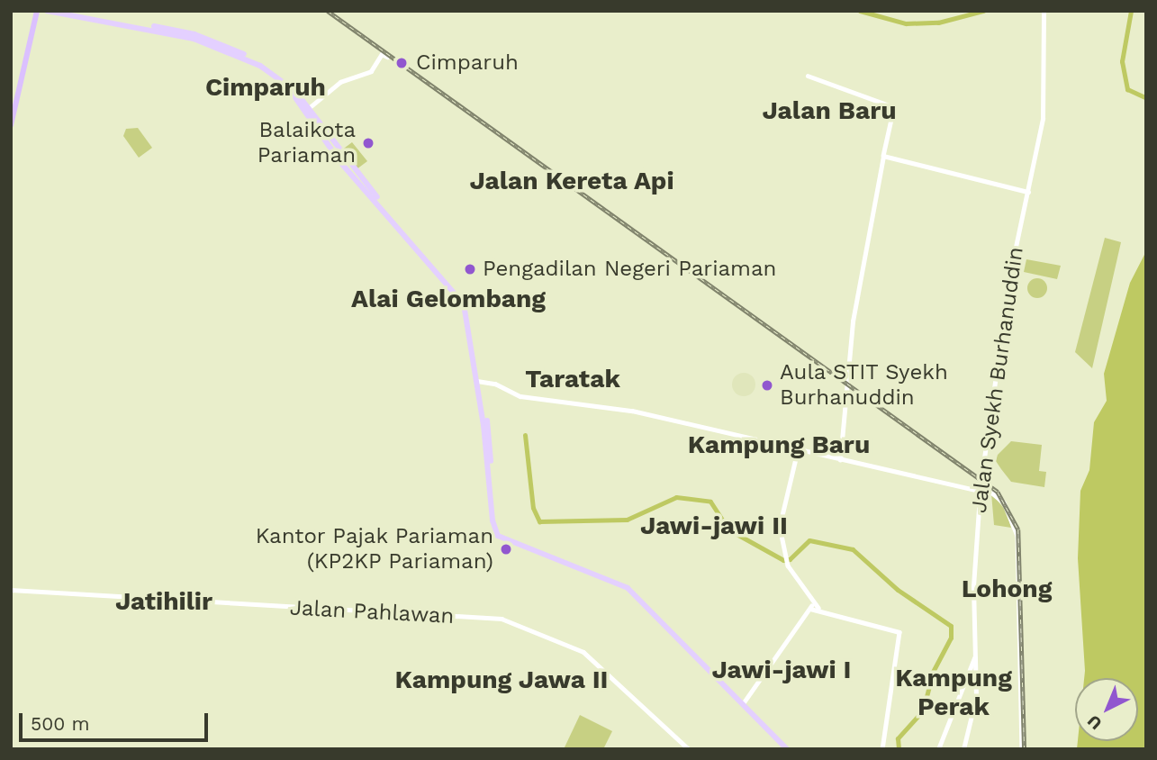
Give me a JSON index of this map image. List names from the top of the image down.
{
  "streets": {
    "street": ["Jalan Syekh Burhanuddin", "Jalan Pahlawan"]
  },
  "districts": [
    "Cimparuh",
    "Jalan Baru",
    "Jalan Kereta Api",
    "Alai Gelombang",
    "Taratak",
    "Kampung Baru",
    "Jawi-jawi II",
    "Lohong",
    "Jatihilir",
    "Jawi-jawi I",
    "Kampung Perak",
    "Kampung Jawa II"
  ],
  "places": [
    "Cimparuh",
    "Balaikota Pariaman",
    "Pengadilan Negeri Pariaman",
    "Aula STIT Syekh Burhanuddin",
    "Kantor Pajak Pariaman (KP2KP Pariaman)"
  ],
  "scale_bar": "500 m",
  "north": "bottom left"
}
